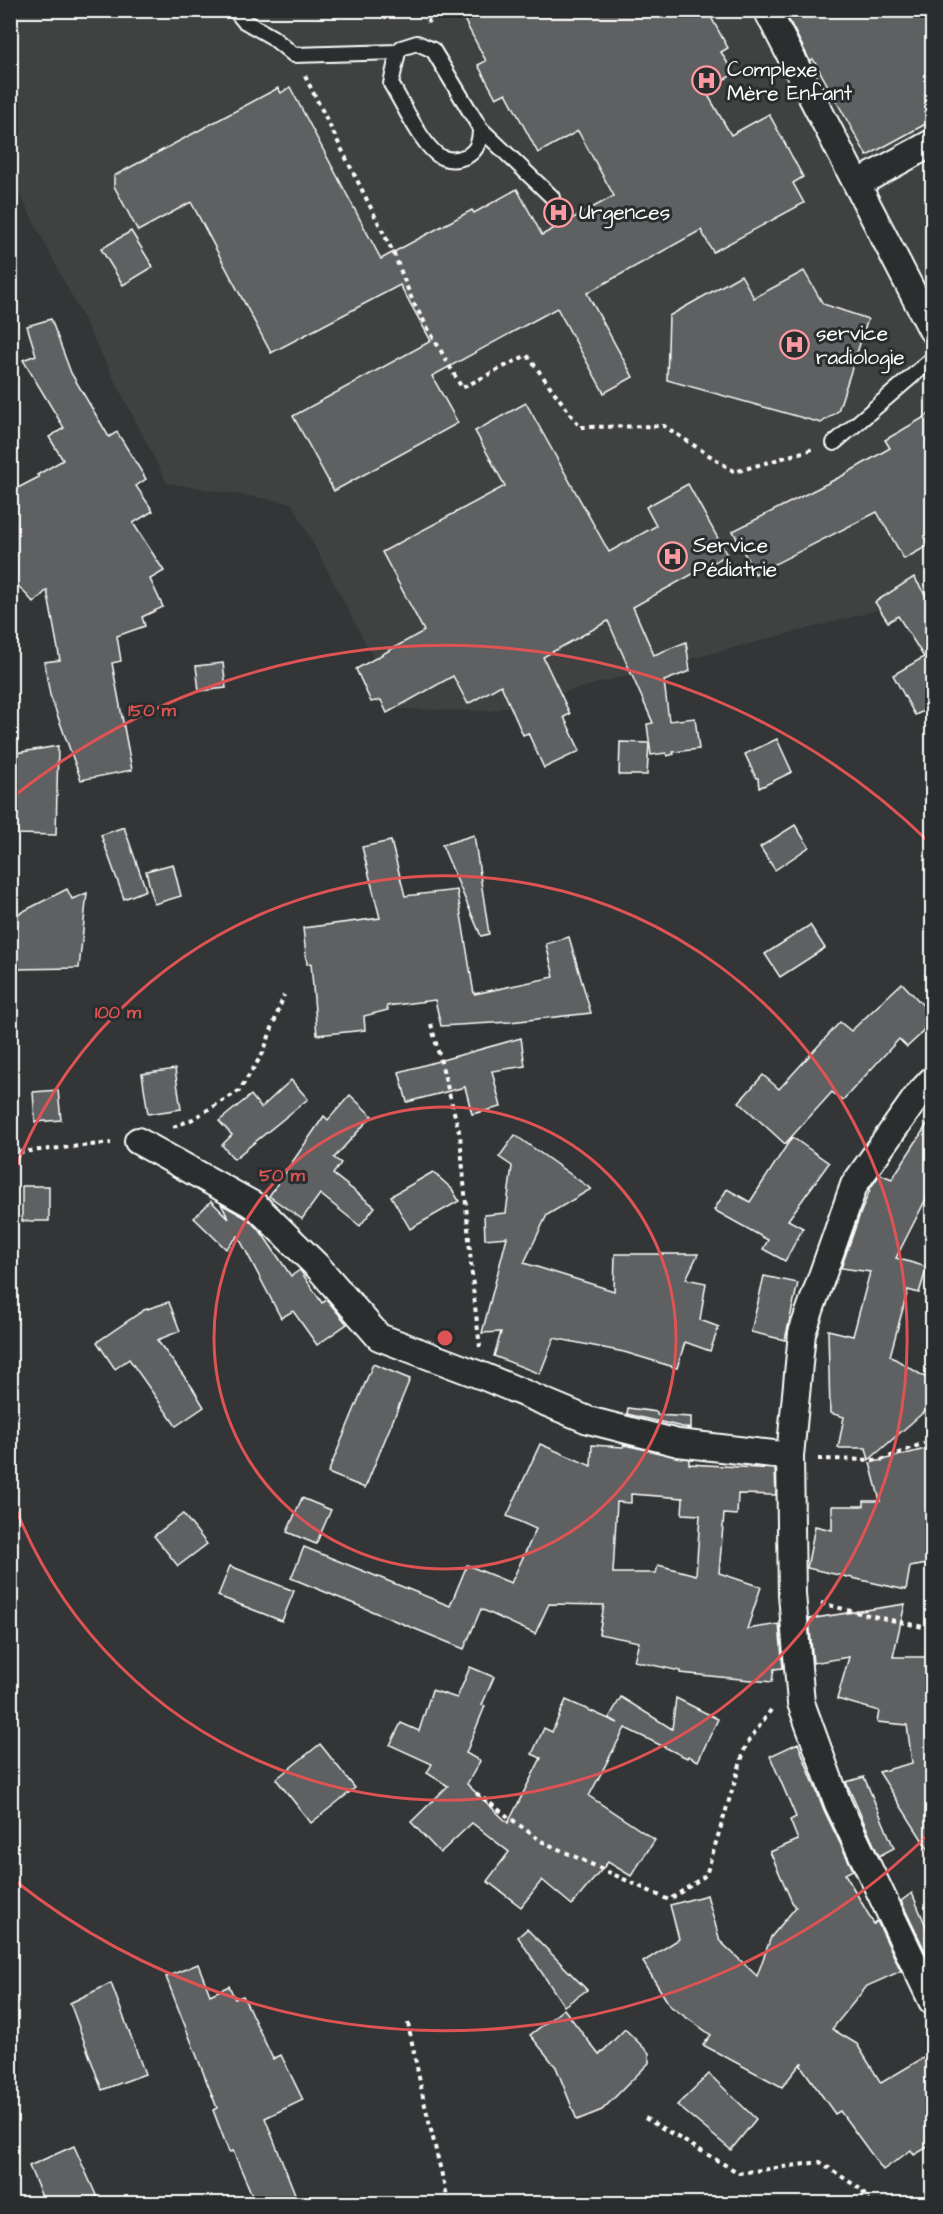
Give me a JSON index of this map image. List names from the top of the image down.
{
  "places": {
    "hospital": [
      "Complexe Mère Enfant",
      "Urgences",
      "service radiologie",
      "Service Pédiatrie"
    ]
  },
  "rings": ["150 m", "100 m", "50 m"]
}
